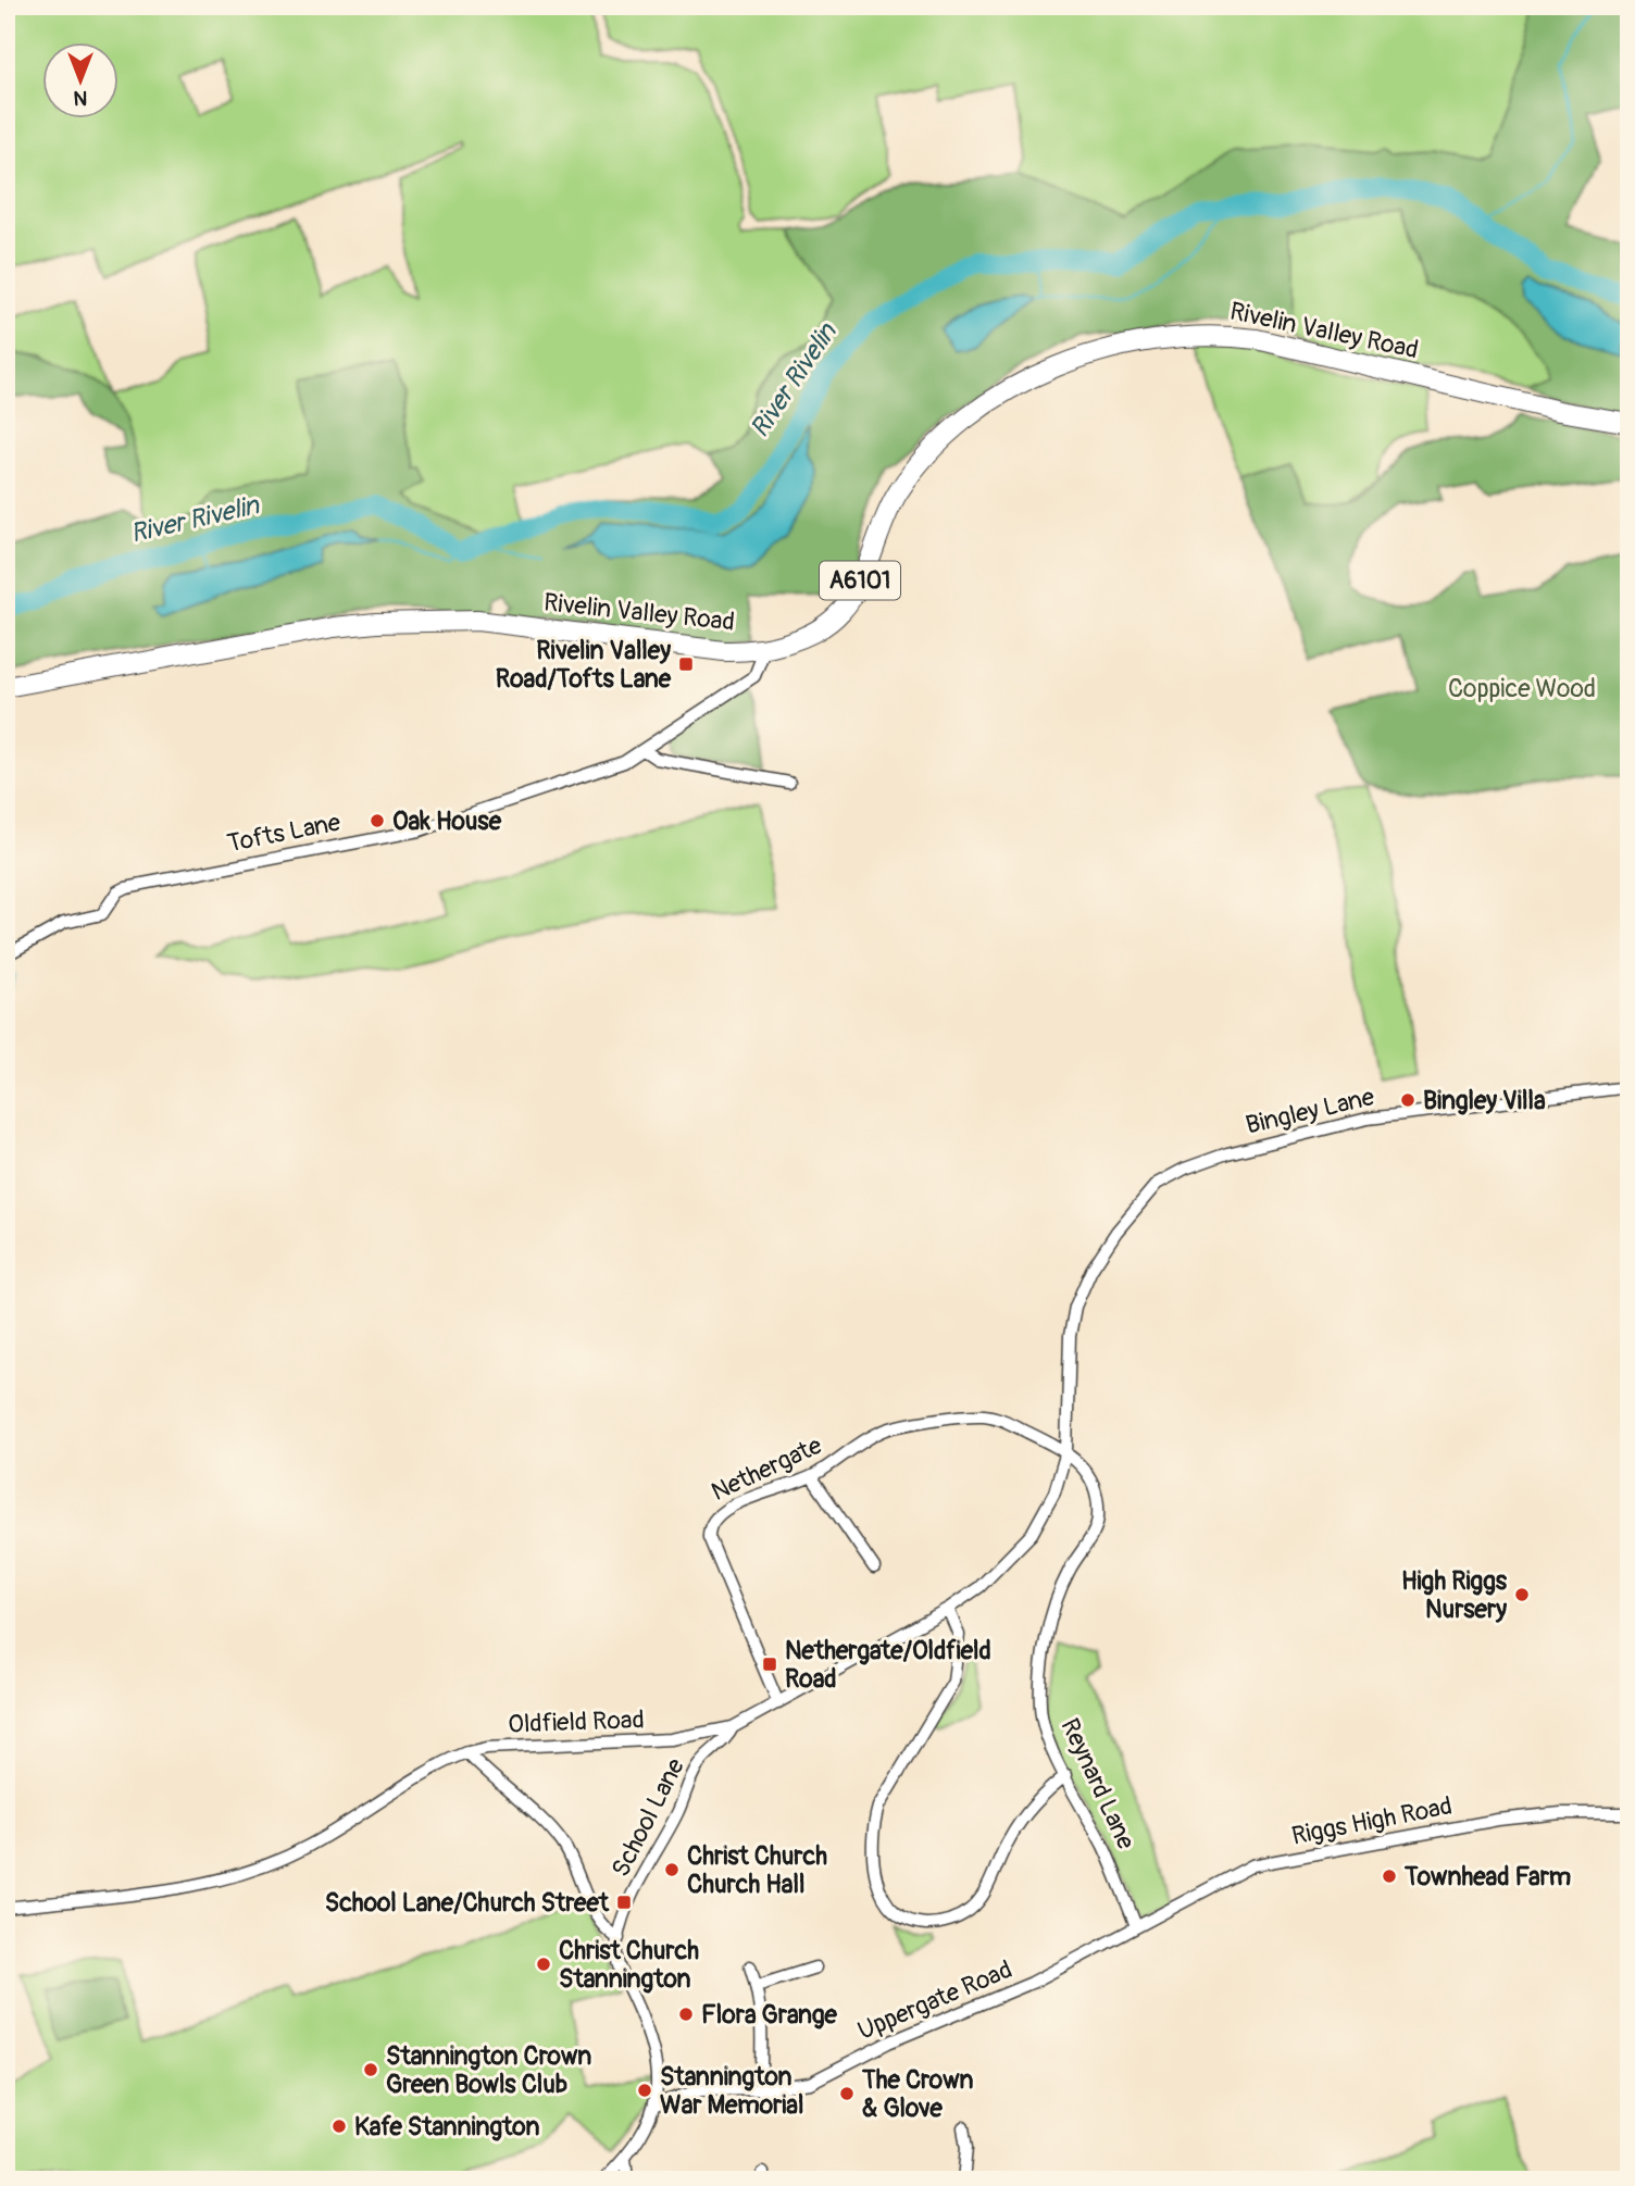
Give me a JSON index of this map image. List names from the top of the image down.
{
  "streets": {
    "main road": ["Rivelin Valley Road", "A6101"],
    "street": [
      "Tofts Lane",
      "Bingley Lane",
      "Nethergate",
      "Oldfield Road",
      "Reynard Lane",
      "School Lane",
      "Riggs High Road",
      "Uppergate Road"
    ]
  },
  "crossings": [
    ["Rivelin Valley Road", "Tofts Lane"],
    ["Bingley Lane", "Nethergate"],
    ["Bingley Lane", "Oldfield Road"],
    ["Bingley Lane", "Reynard Lane"],
    ["Nethergate", "Oldfield Road"],
    ["Nethergate", "Reynard Lane"],
    ["Oldfield Road", "Reynard Lane"],
    ["Oldfield Road", "School Lane"],
    ["Reynard Lane", "Riggs High Road"],
    ["Reynard Lane", "Uppergate Road"],
    ["Riggs High Road", "Uppergate Road"]
  ],
  "water": ["River Rivelin"],
  "parks": ["Coppice Wood"],
  "places": {
    "transit": ["Rivelin Valley Road/Tofts Lane", "Nethergate/Oldfield Road", "School Lane/Church Street"],
    "other": [
      "Oak House",
      "Bingley Villa",
      "High Riggs Nursery",
      "Christ Church Church Hall",
      "Townhead Farm",
      "Christ Church Stannington",
      "Flora Grange",
      "Stannington Crown Green Bowls Club",
      "Stannington War Memorial",
      "The Crown & Glove",
      "Kafe Stannington"
    ]
  },
  "north": "bottom"
}
